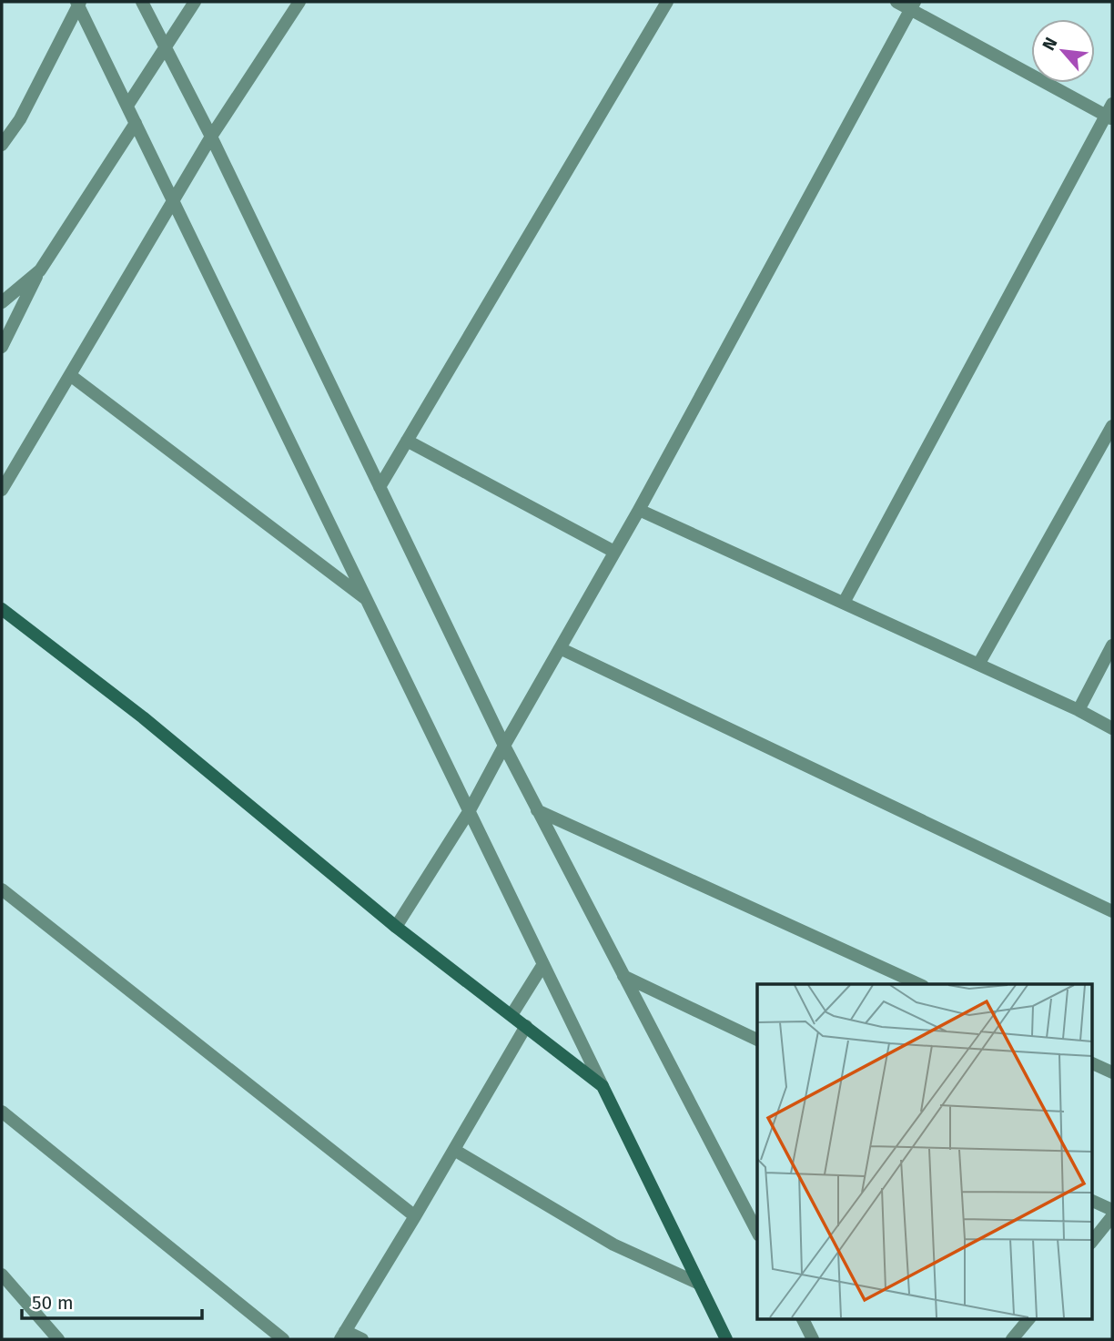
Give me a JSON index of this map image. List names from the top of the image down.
{
  "scale_bar": "50 m",
  "north": "top left"
}
